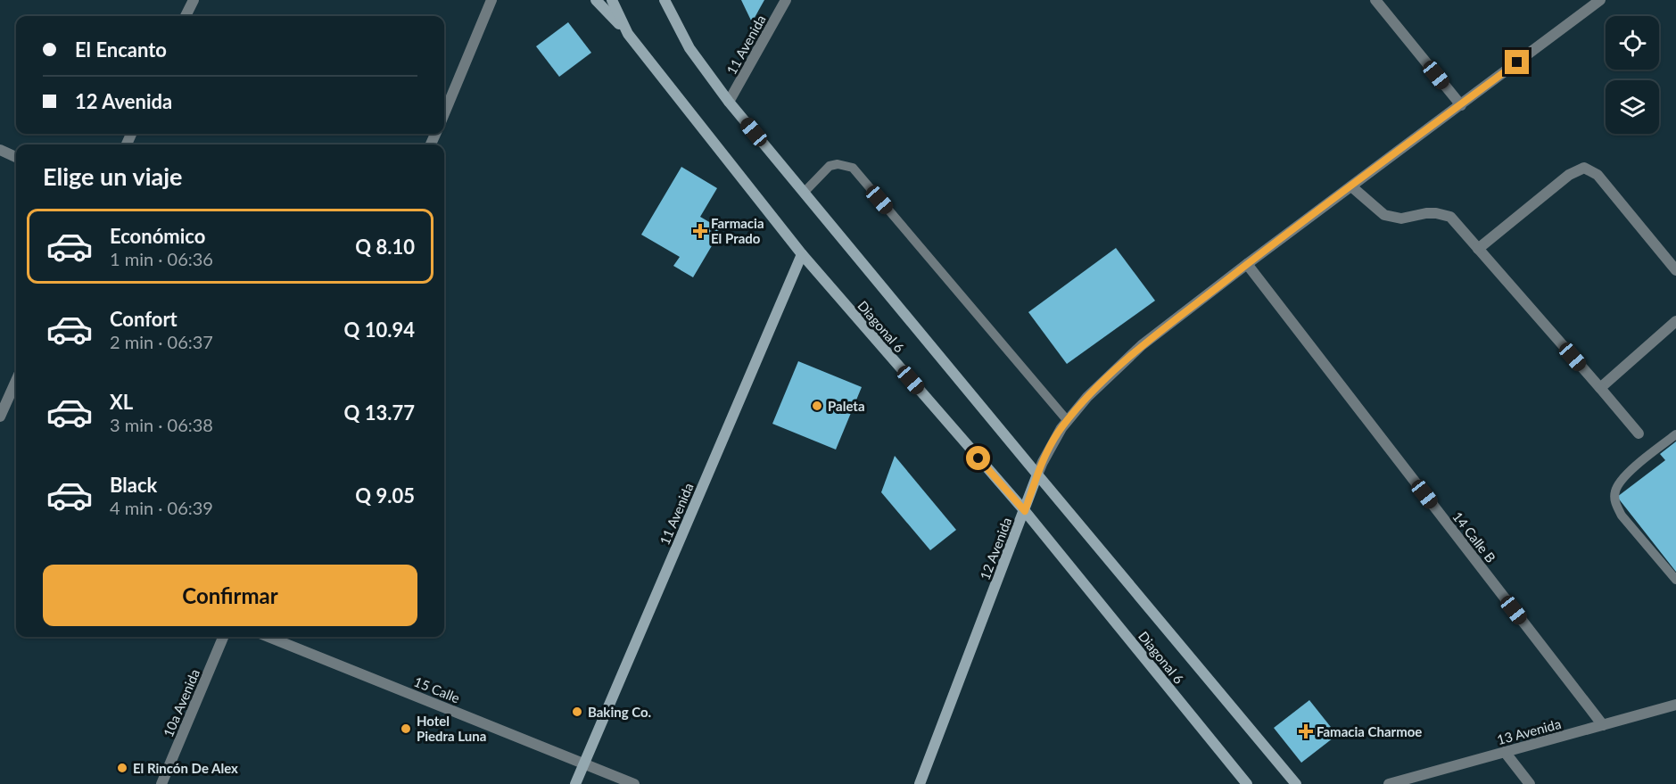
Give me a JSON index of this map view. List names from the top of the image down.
{
  "streets": {
    "main road": ["11 Avenida", "Diagonal 6", "12 Avenida"],
    "street": [
      "14 Calle B",
      "15 Calle",
      "10a Avenida",
      "13 Avenida"
    ]
  },
  "crossings": [
    ["11 Avenida", "Diagonal 6"],
    ["11 Avenida", "15 Calle"],
    ["Diagonal 6", "12 Avenida"],
    ["14 Calle B", "12 Avenida"],
    ["14 Calle B", "13 Avenida"]
  ],
  "places": {
    "health": ["Farmacia El Prado", "Famacia Charmoe"],
    "other": [
      "Paleta",
      "Baking Co.",
      "Hotel Piedra Luna",
      "El Rincón De Alex"
    ]
  },
  "page": {
    "banner": ["El Encanto", "12 Avenida"],
    "heading": "Elige un viaje",
    "list": [
      {
        "name": "Económico",
        "note": "1 min · 06:36",
        "value": "Q 8.10"
      },
      {
        "name": "Confort",
        "note": "2 min · 06:37",
        "value": "Q 10.94"
      },
      {
        "name": "XL",
        "note": "3 min · 06:38",
        "value": "Q 13.77"
      },
      {
        "name": "Black",
        "note": "4 min · 06:39",
        "value": "Q 9.05"
      }
    ],
    "buttons": "Confirmar"
  }
}
